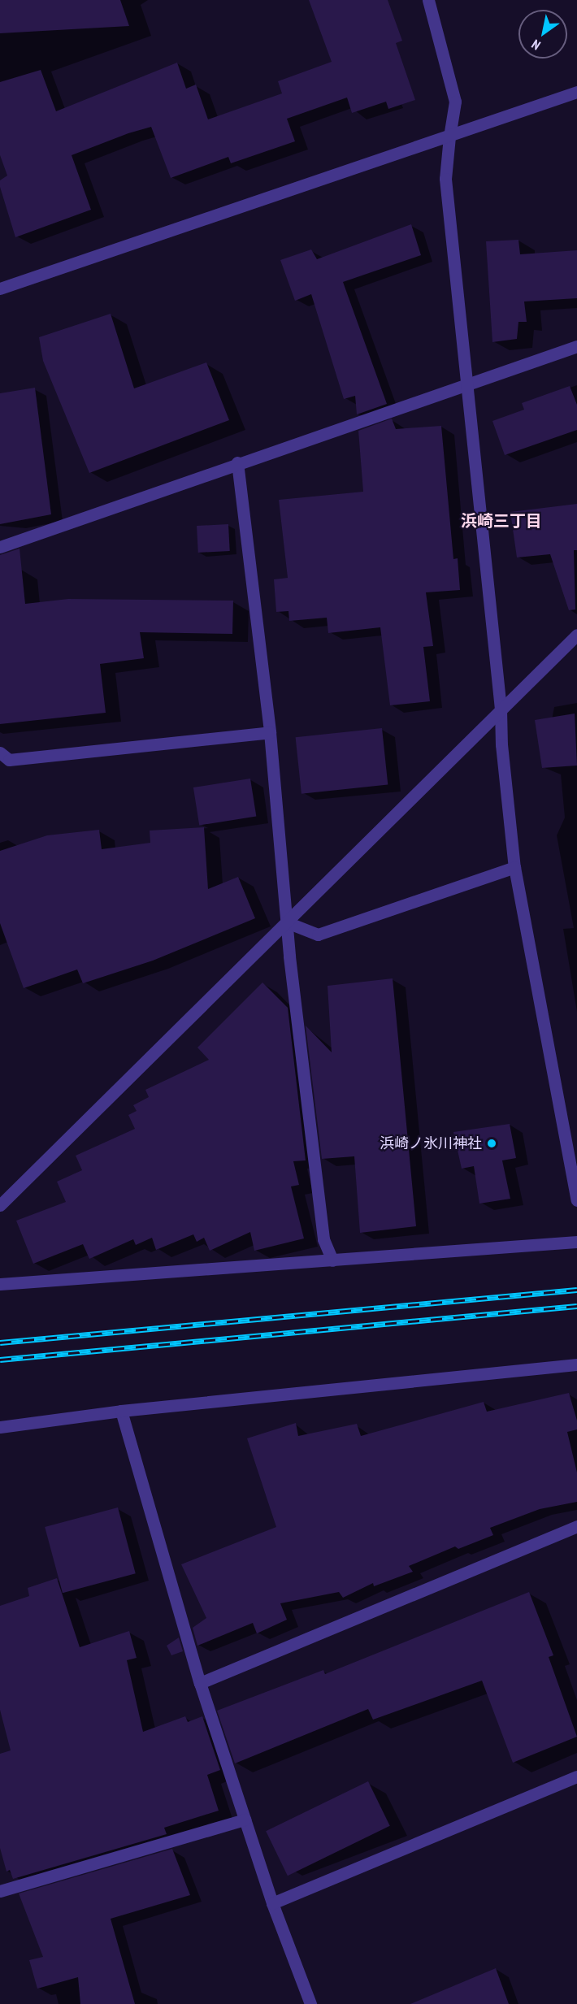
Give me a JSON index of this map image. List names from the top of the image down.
{
  "districts": ["浜崎三丁目"],
  "places": ["浜崎ノ氷川神社"],
  "north": "bottom left"
}
